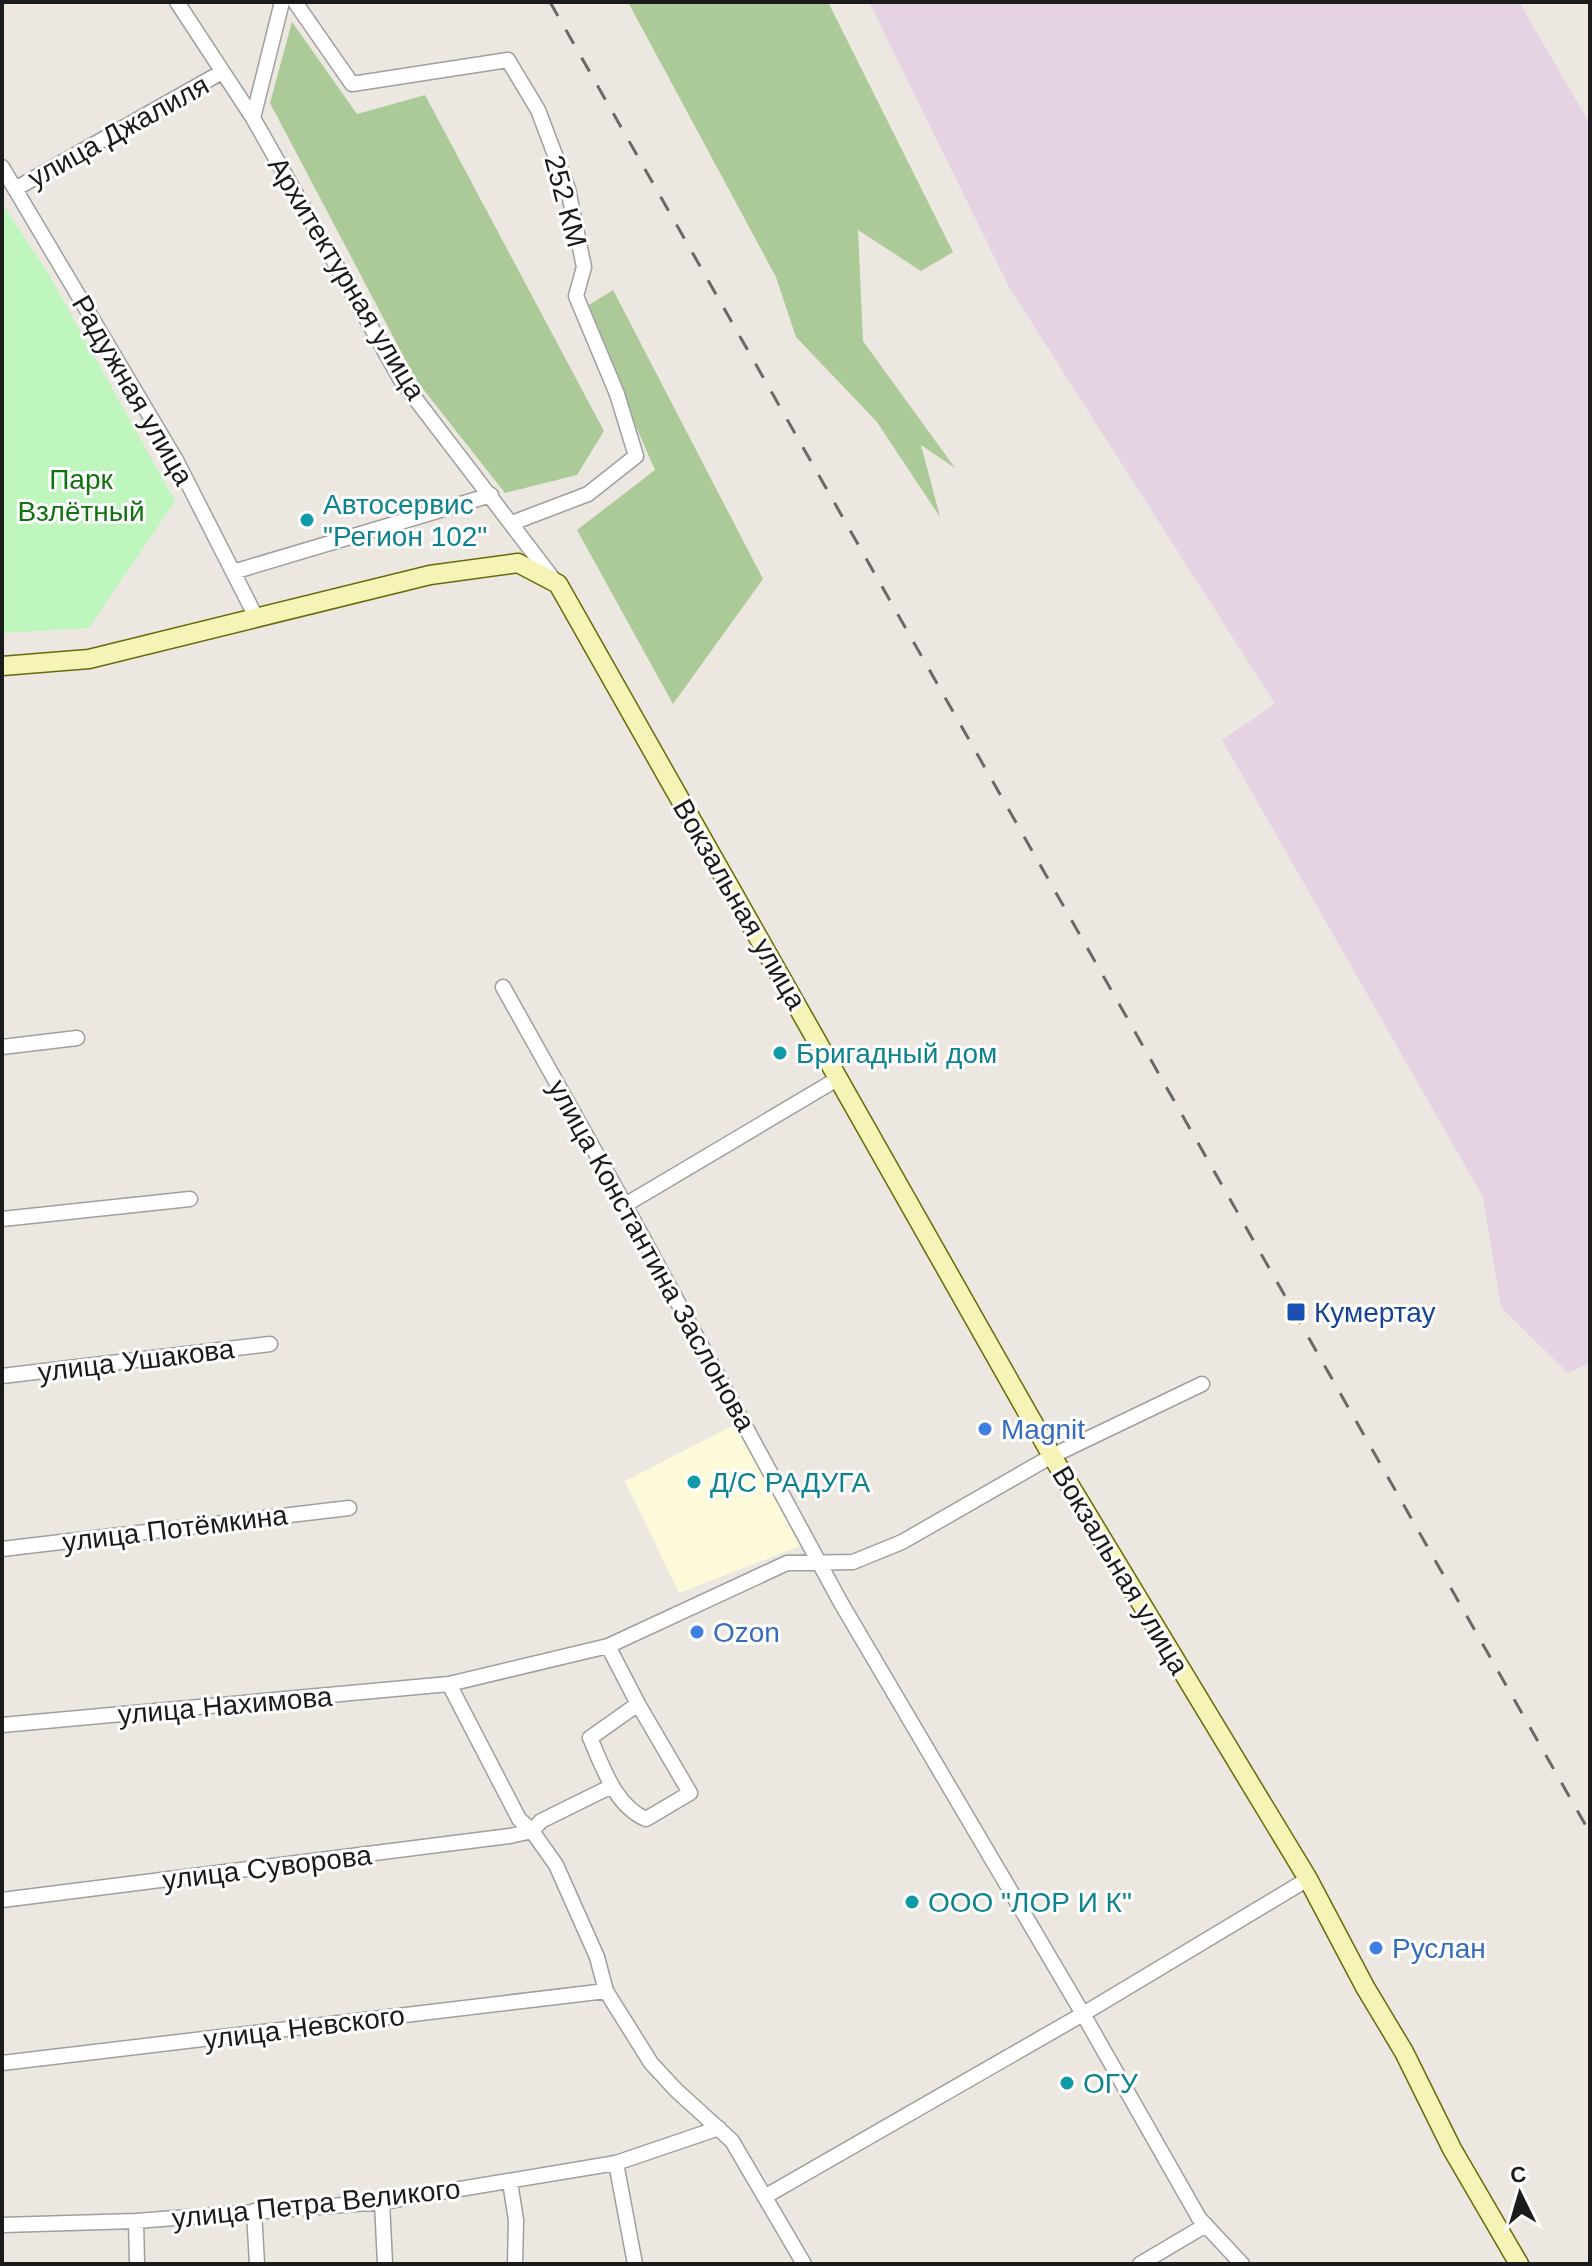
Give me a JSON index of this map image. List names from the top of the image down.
{
  "streets": {
    "main road": ["Вокзальная улица"],
    "street": [
      "улица Джалиля",
      "252 КМ",
      "Архитектурная улица",
      "Радужная улица",
      "улица Константина Заслонова",
      "улица Ушакова",
      "улица Потёмкина",
      "улица Нахимова",
      "улица Суворова",
      "улица Невского",
      "улица Петра Великого"
    ]
  },
  "crossings": [
    ["улица Джалиля", "Архитектурная улица"],
    ["улица Джалиля", "Радужная улица"],
    ["252 КМ", "Архитектурная улица"],
    ["Архитектурная улица", "Вокзальная улица"],
    ["Вокзальная улица", "улица Нахимова"],
    ["улица Константина Заслонова", "улица Нахимова"]
  ],
  "parks": ["Парк Взлётный"],
  "places": {
    "other": [
      "Автосервис \"Регион 102\"",
      "Бригадный дом",
      "Magnit",
      "Д/С РАДУГА",
      "Ozon",
      "ООО \"ЛОР И К\"",
      "Руслан",
      "ОГУ"
    ],
    "transit": ["Кумертау"]
  },
  "north": "top"
}
